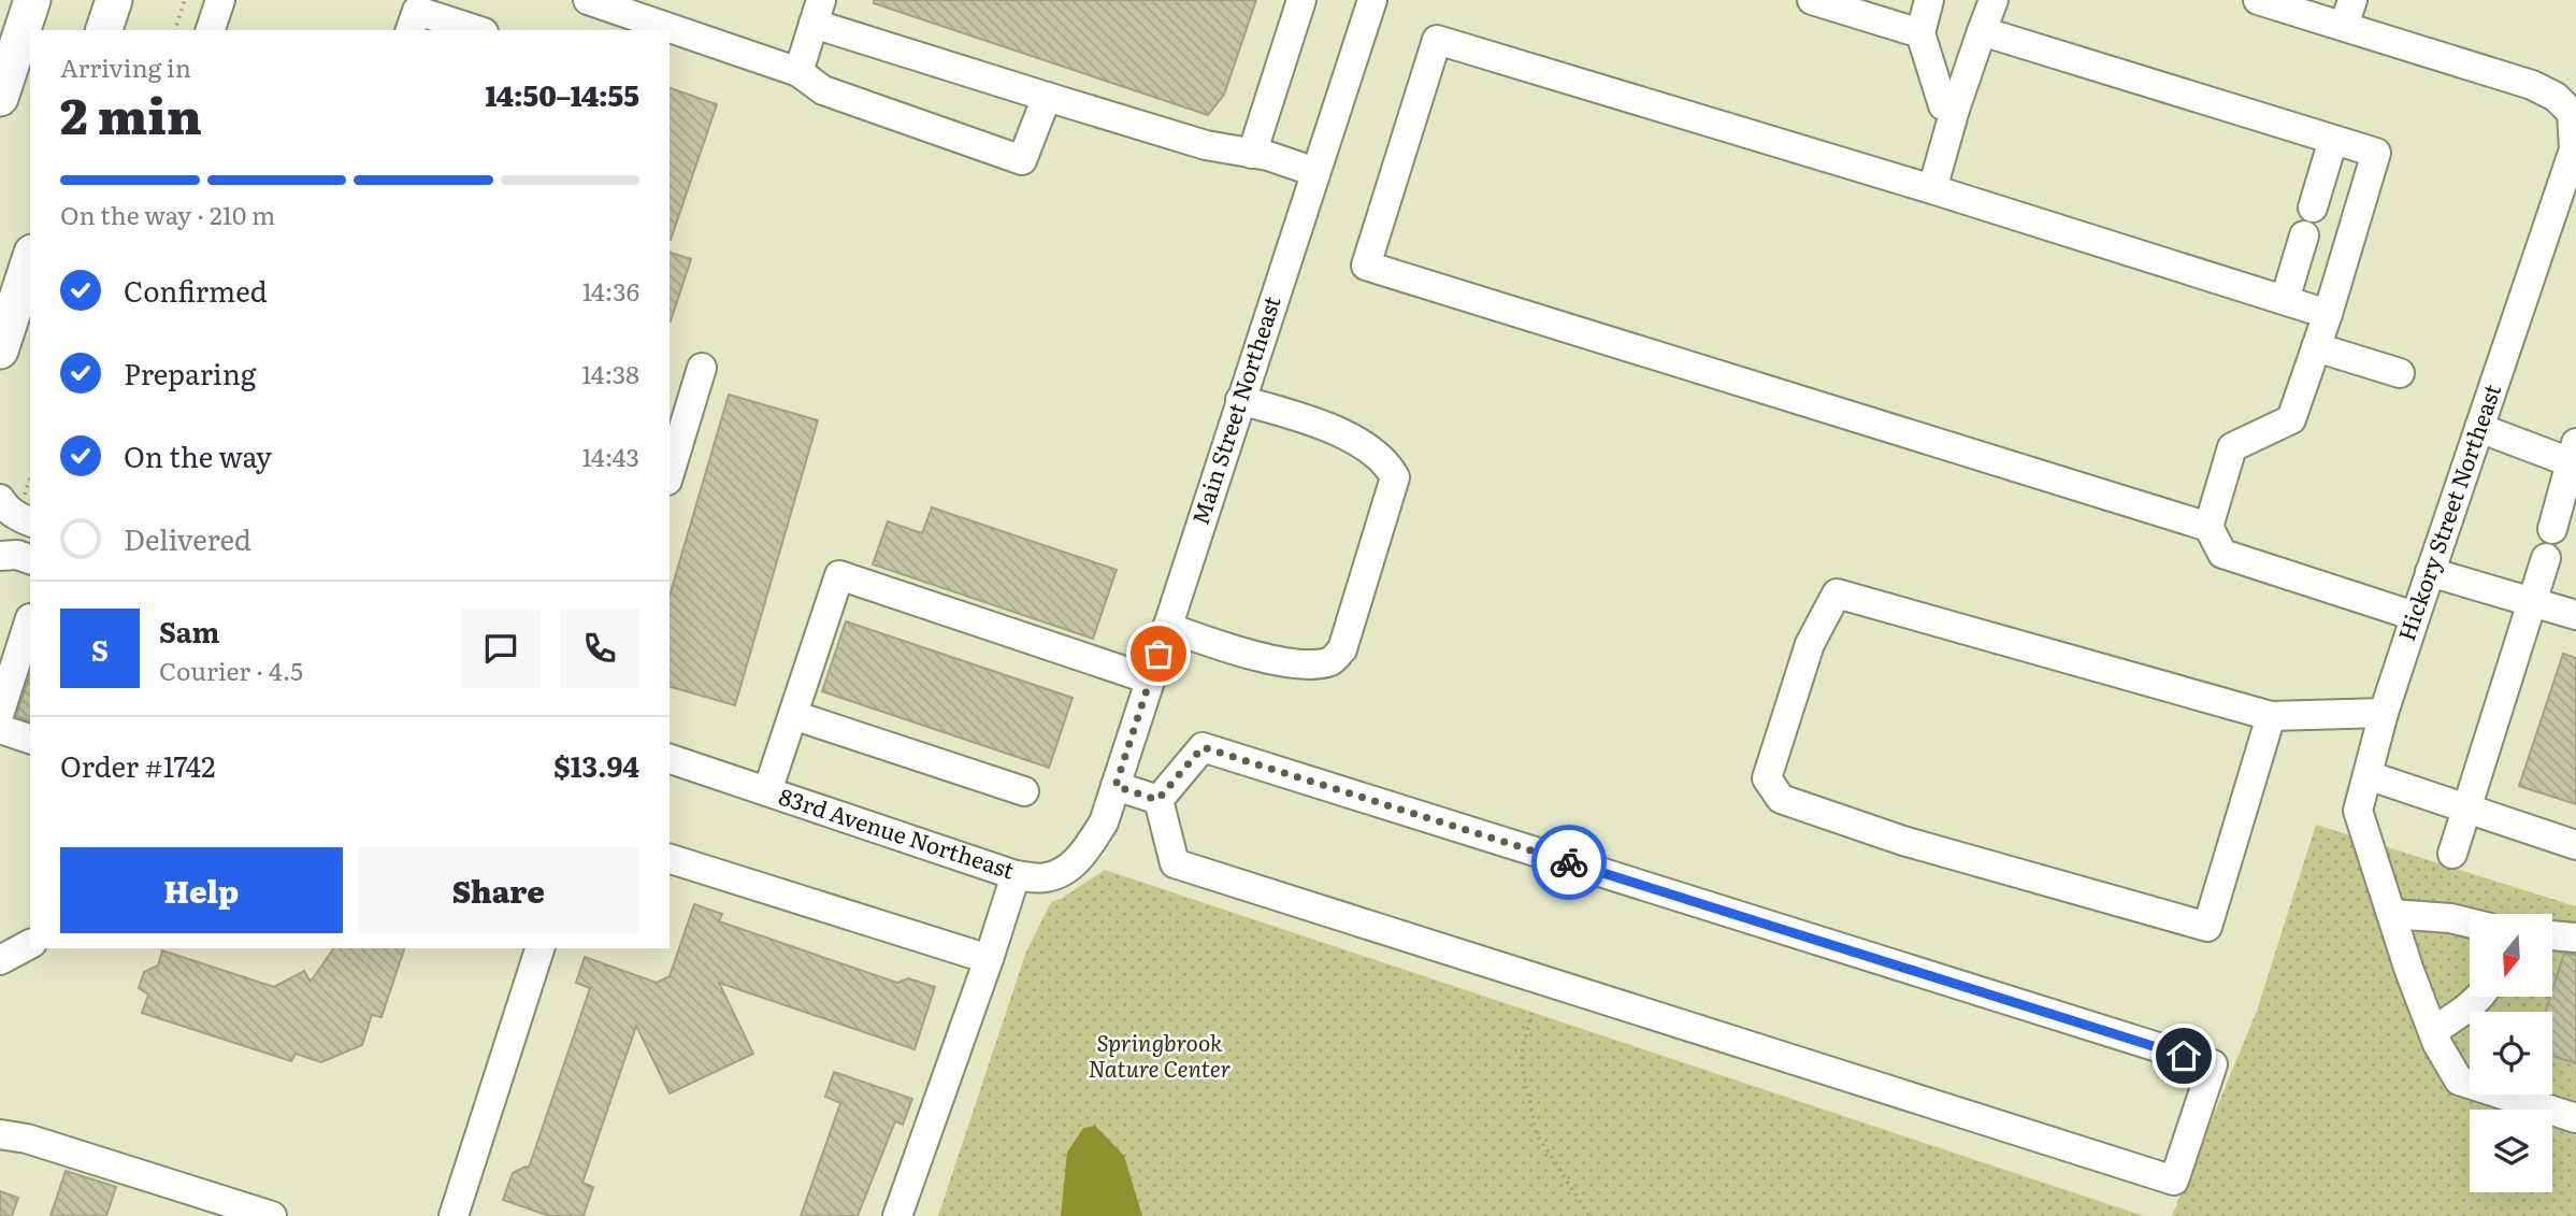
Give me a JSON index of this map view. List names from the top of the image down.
{
  "streets": {
    "street": ["Main Street Northeast", "Hickory Street Northeast", "83rd Avenue Northeast"]
  },
  "crossings": [
    ["Main Street Northeast", "83rd Avenue Northeast"]
  ],
  "parks": ["Springbrook Nature Center"],
  "north": "bottom",
  "page": {
    "heading": ["2 min", "Arriving in", "14:50–14:55"],
    "panel": [
      "Sam",
      "Courier · 4.5",
      "Order #1742",
      "$13.94"
    ],
    "bar": "On the way · 210 m",
    "list": [
      ["Confirmed", "14:36"],
      ["Preparing", "14:38"],
      ["On the way", "14:43"],
      "Delivered"
    ],
    "round": "S",
    "buttons": ["Help", "Share"]
  }
}
